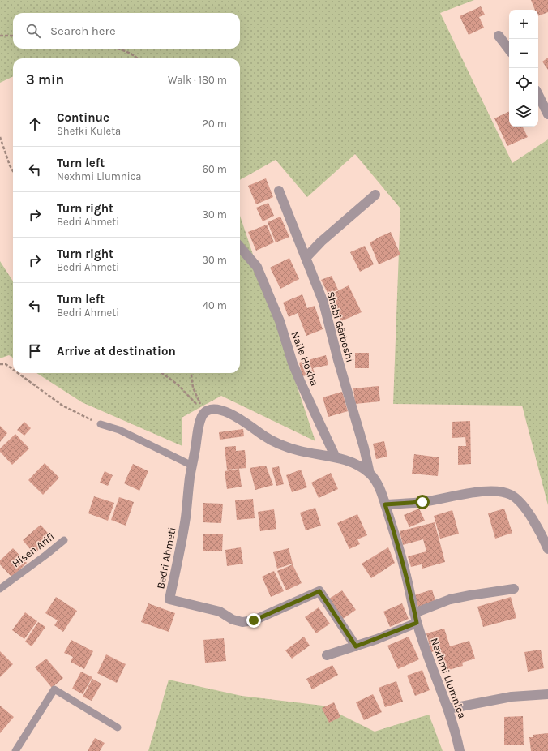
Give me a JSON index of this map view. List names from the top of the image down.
{
  "streets": {
    "street": [
      "Shabi Gërbeshi",
      "Naile Hoxha",
      "Bedri Ahmeti",
      "Nexhmi Llumnica"
    ],
    "lane": ["Hisen Arifi"]
  },
  "crossings": [
    ["Shabi Gërbeshi", "Nexhmi Llumnica"],
    ["Naile Hoxha", "Nexhmi Llumnica"],
    ["Bedri Ahmeti", "Nexhmi Llumnica"]
  ],
  "page": {
    "map_buttons": ["+", "−"],
    "search": "Search here",
    "heading": ["3 min", "Walk · 180 m"],
    "list": [
      ["Continue", "Shefki Kuleta", "20 m"],
      ["Turn left", "Nexhmi Llumnica", "60 m"],
      ["Turn right", "Bedri Ahmeti", "30 m"],
      ["Turn right", "Bedri Ahmeti", "30 m"],
      ["Turn left", "Bedri Ahmeti", "40 m"],
      "Arrive at destination"
    ]
  }
}
